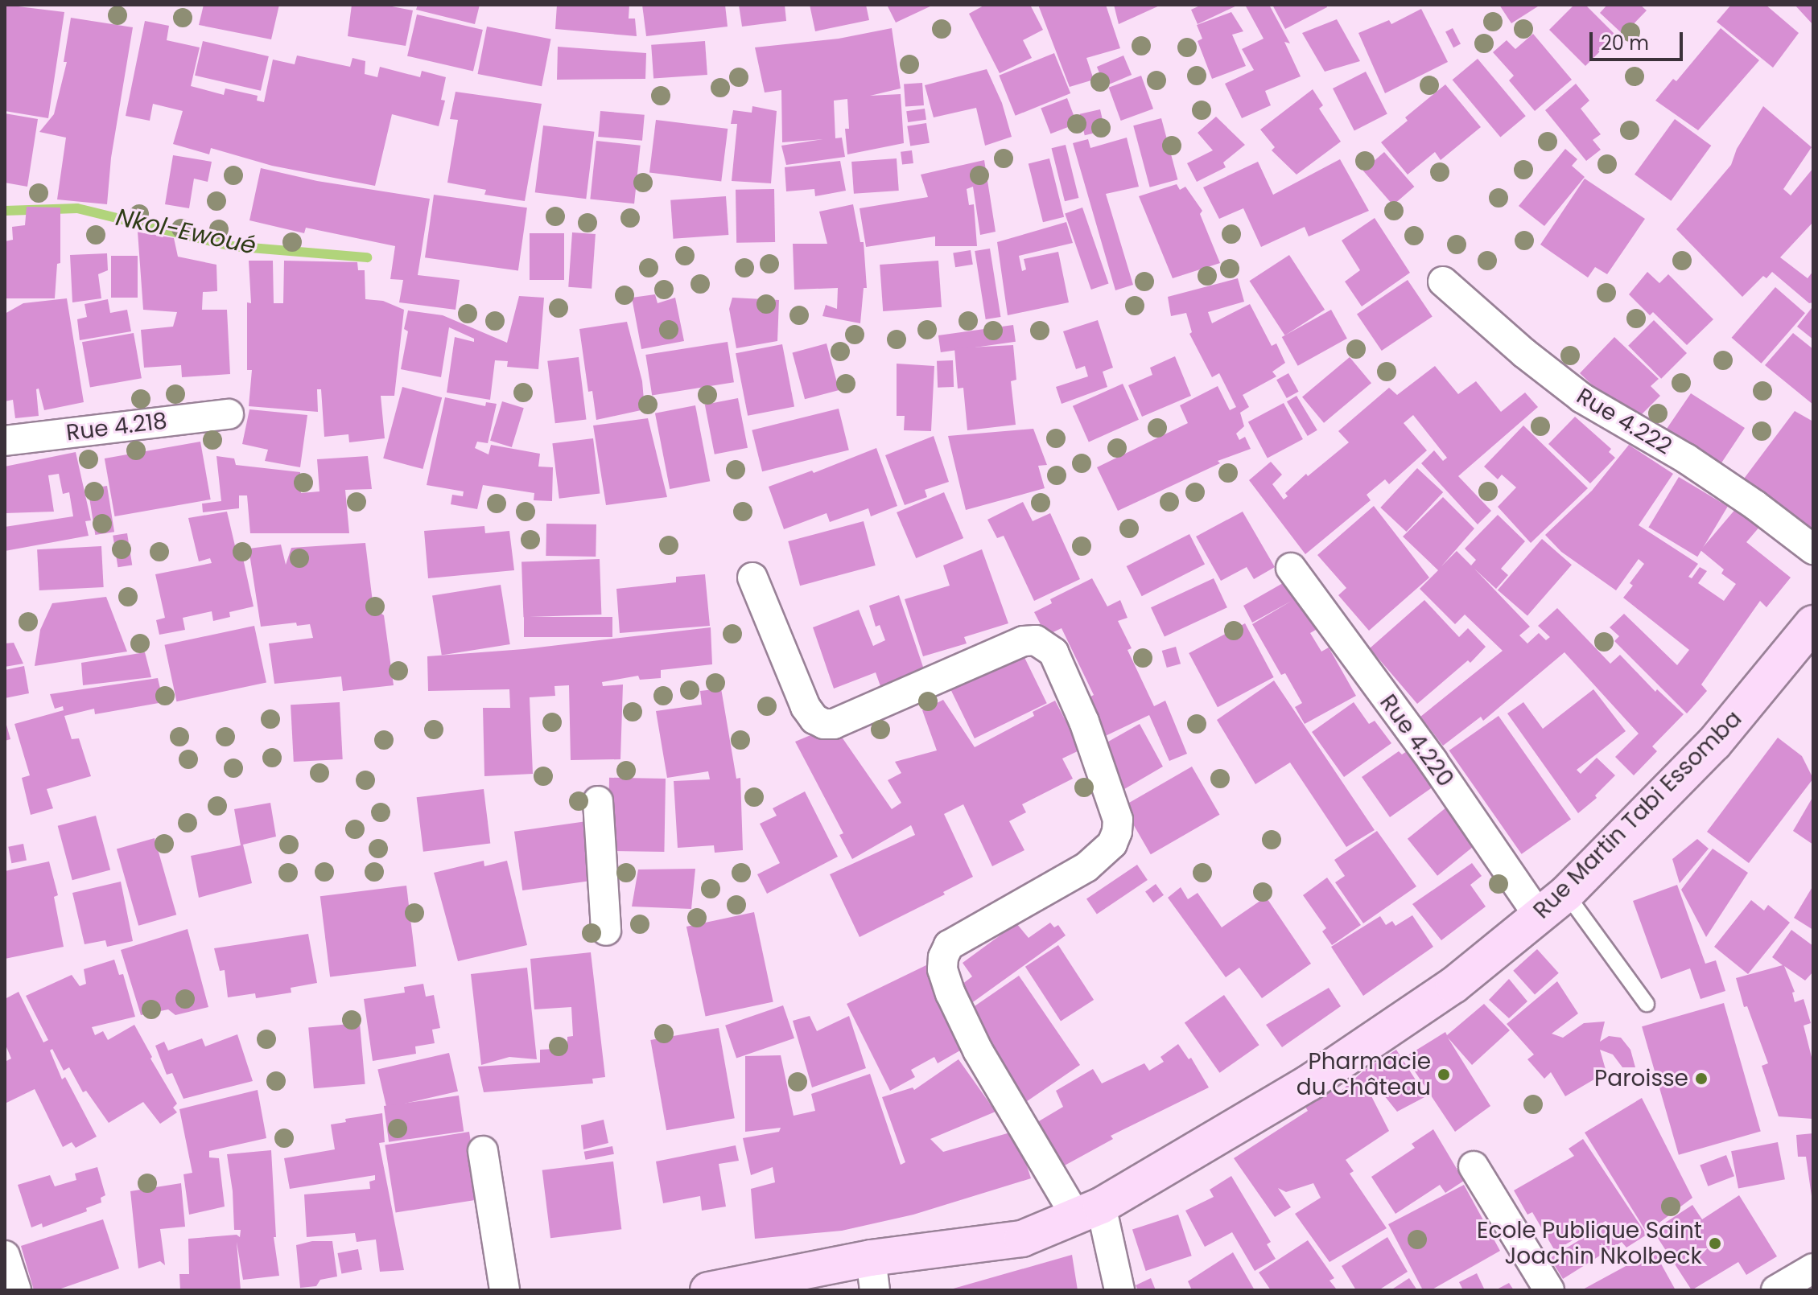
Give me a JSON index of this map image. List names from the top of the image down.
{
  "streets": {
    "main road": ["Rue Martin Tabi Essomba"],
    "street": ["Rue 4.222", "Rue 4.218", "Rue 4.220"]
  },
  "crossings": [
    ["Rue 4.220", "Rue Martin Tabi Essomba"]
  ],
  "water": ["Nkol-Ewoué"],
  "places": ["Pharmacie du Château", "Paroisse", "Ecole Publique Saint Joachin Nkolbeck"],
  "scale_bar": "20 m"
}
